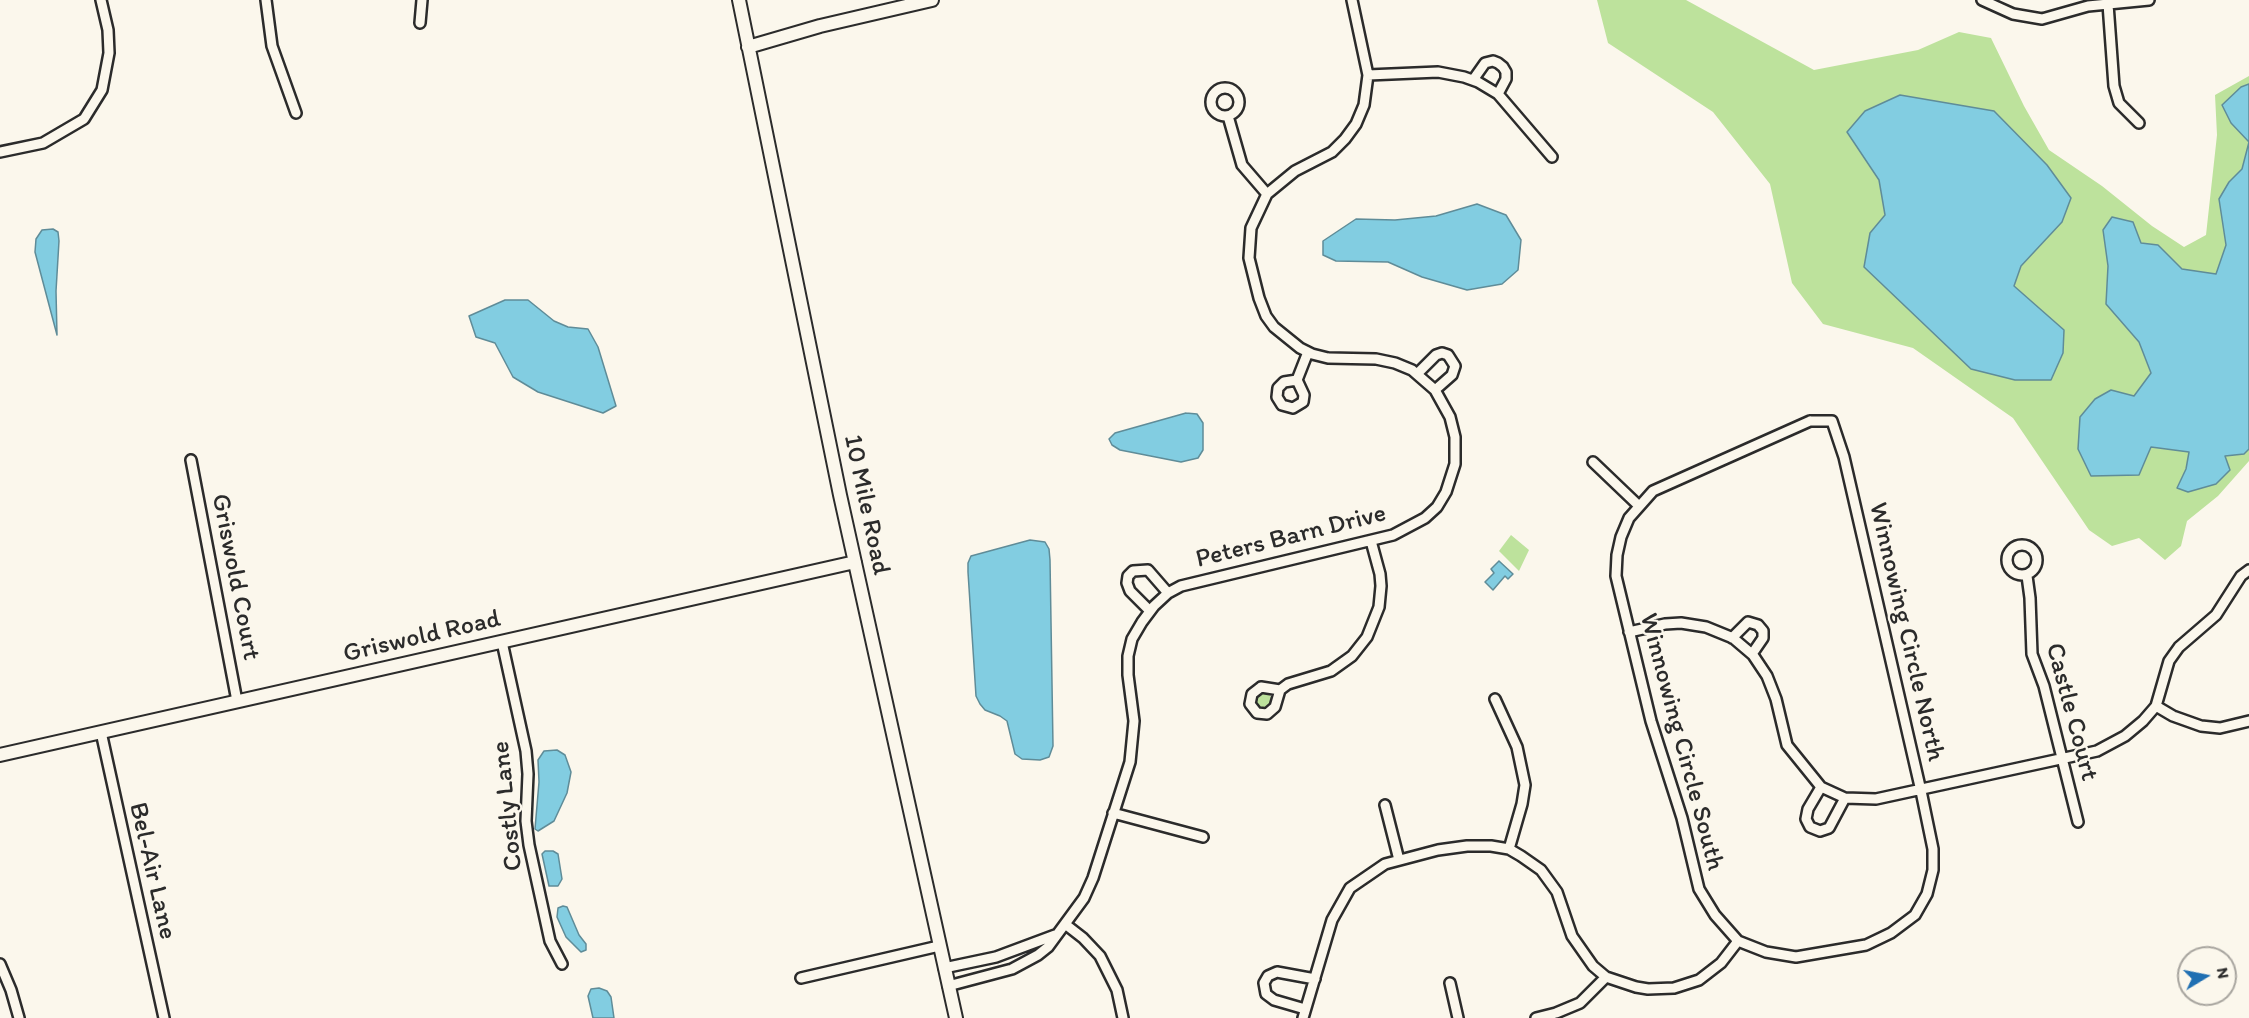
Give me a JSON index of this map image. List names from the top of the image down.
{
  "streets": {
    "street": [
      "10 Mile Road",
      "Peters Barn Drive",
      "Griswold Court",
      "Winnowing Circle North",
      "Griswold Road",
      "Castle Court",
      "Winnowing Circle South",
      "Costly Lane",
      "Bel-Air Lane"
    ]
  },
  "crossings": [
    ["10 Mile Road", "Peters Barn Drive"],
    ["10 Mile Road", "Griswold Road"],
    ["Griswold Court", "Griswold Road"],
    ["Winnowing Circle North", "Winnowing Circle South"],
    ["Griswold Road", "Costly Lane"],
    ["Griswold Road", "Bel-Air Lane"]
  ],
  "north": "right"
}
